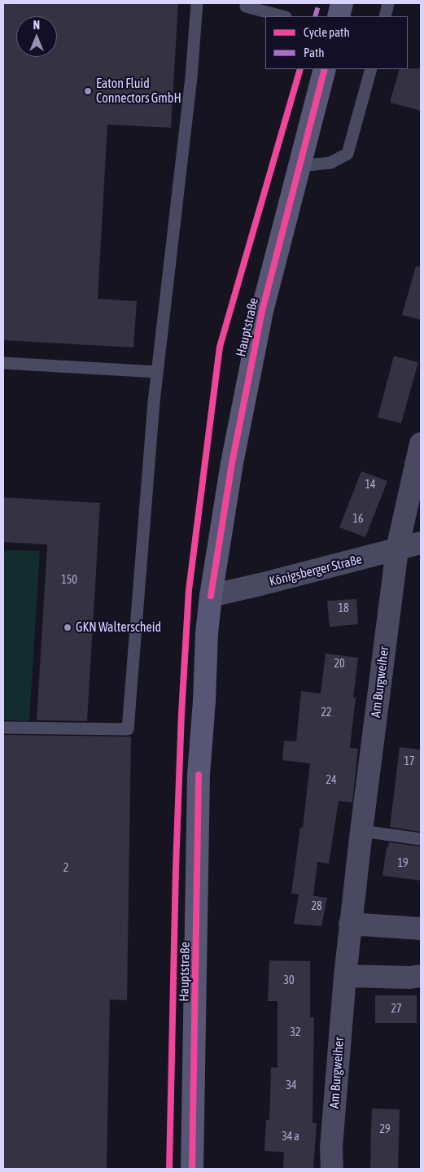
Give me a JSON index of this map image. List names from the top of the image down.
{
  "streets": {
    "main road": ["Hauptstraße"],
    "street": ["Königsberger Straße", "Am Burgweiher"]
  },
  "crossings": [
    ["Hauptstraße", "Königsberger Straße"],
    ["Königsberger Straße", "Am Burgweiher"]
  ],
  "places": ["Eaton Fluid Connectors GmbH", "GKN Walterscheid"],
  "house_numbers": [
    "14",
    "16",
    "150",
    "18",
    "20",
    "22",
    "17",
    "24",
    "19",
    "2",
    "28",
    "30",
    "27",
    "32",
    "34",
    "29",
    "34 a"
  ],
  "legend": ["Cycle path", "Path"],
  "north": "top"
}
